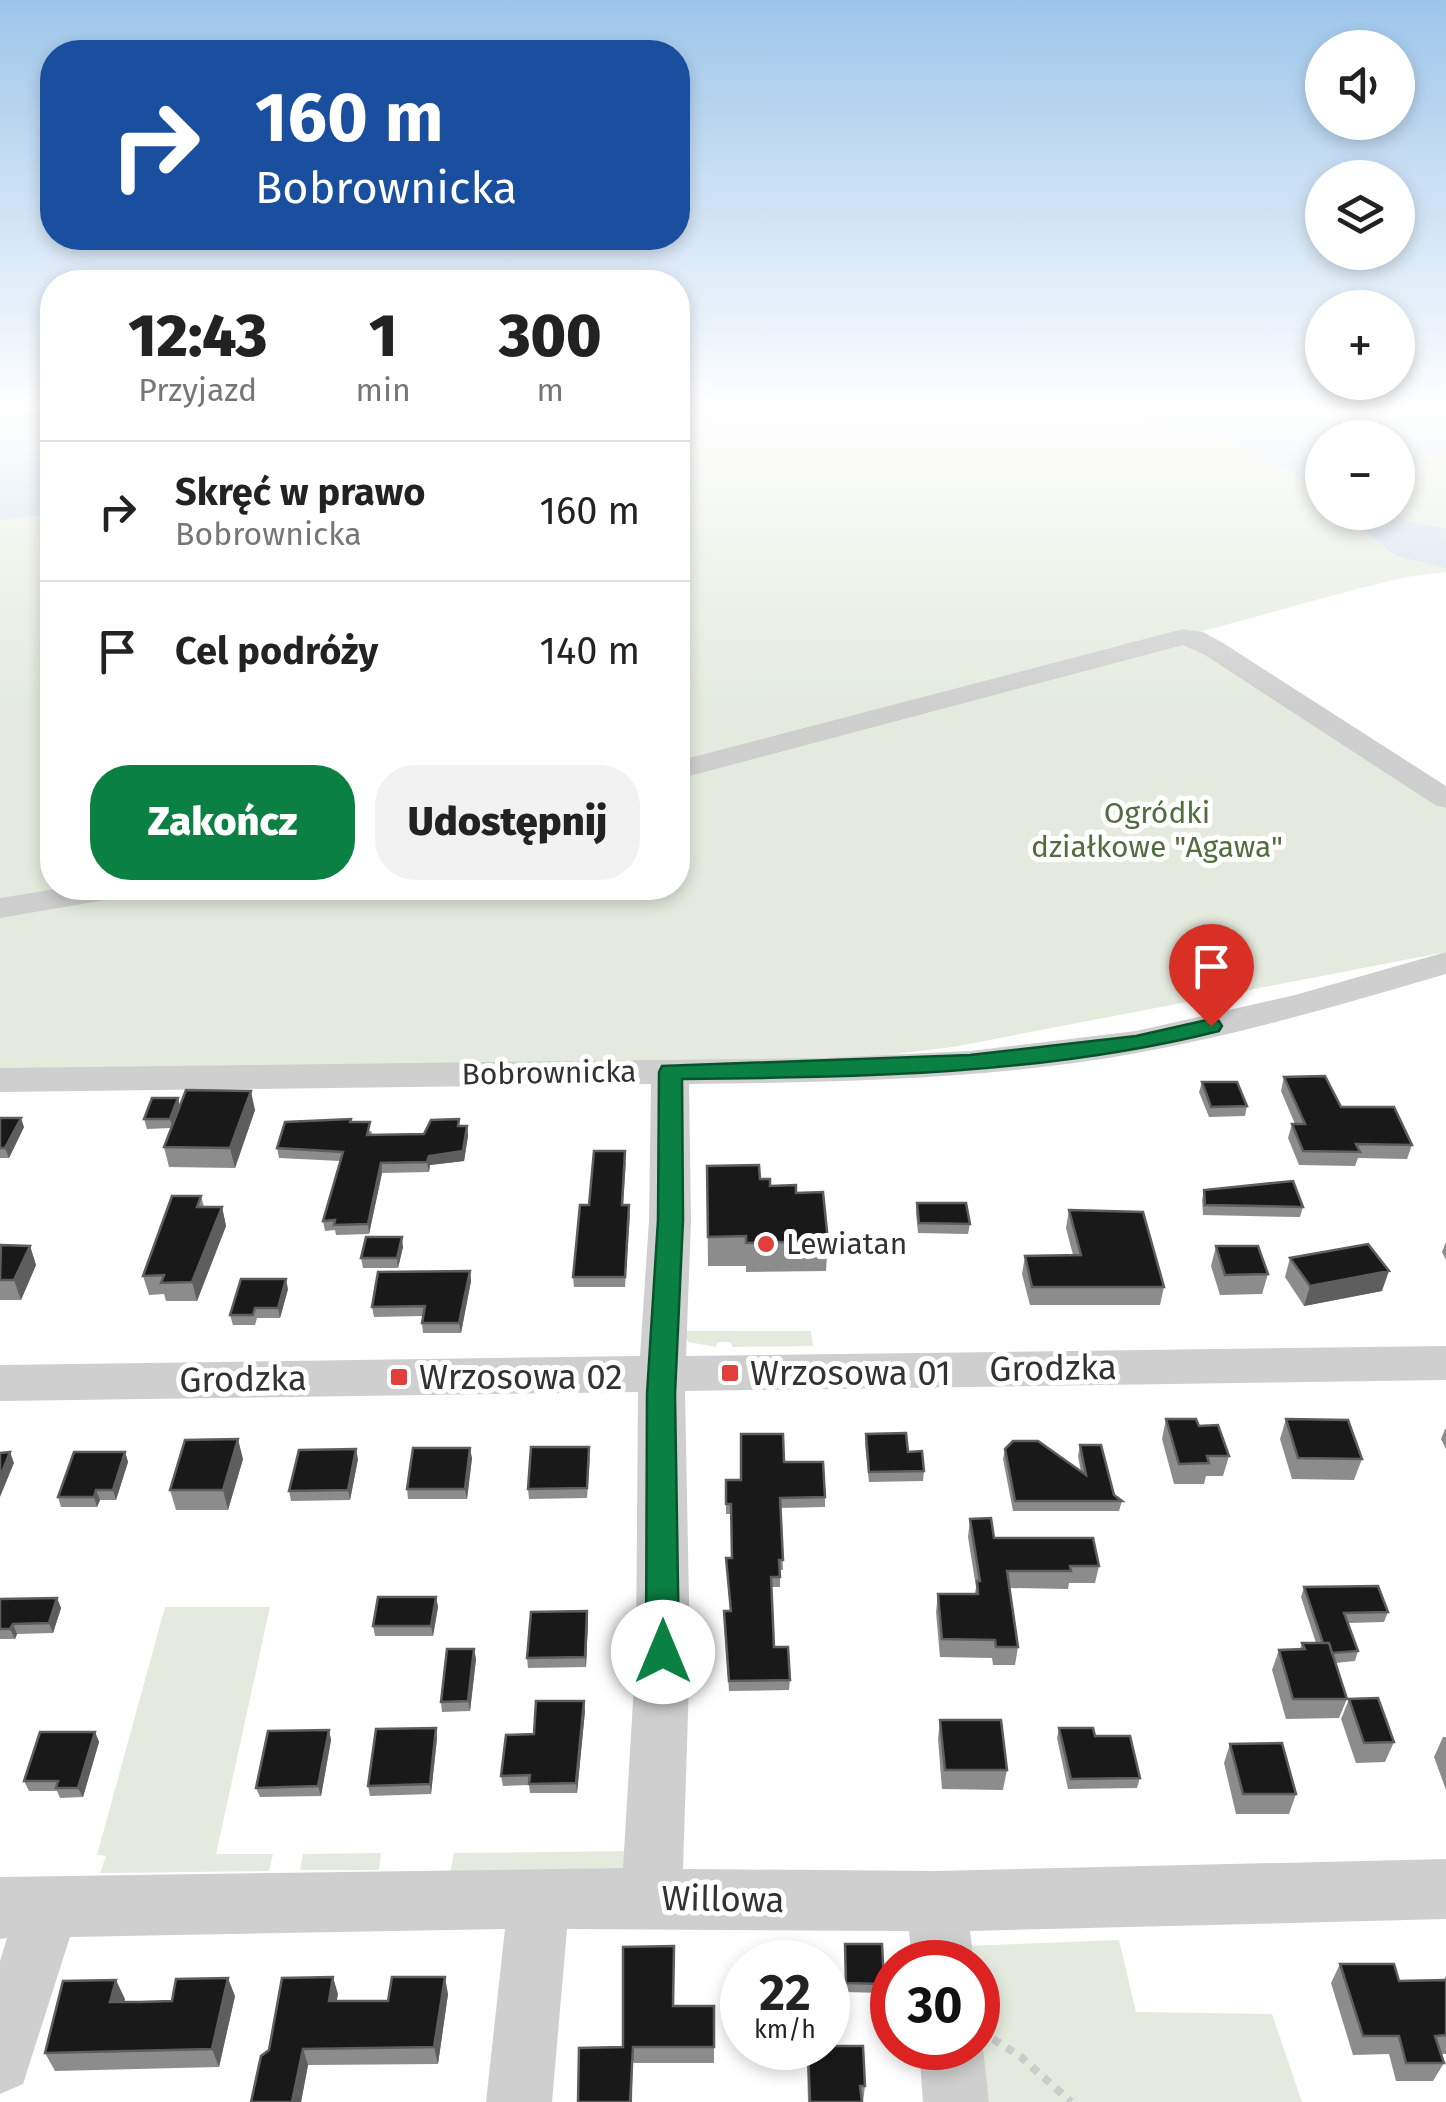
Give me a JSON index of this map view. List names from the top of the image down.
{
  "streets": {
    "street": ["Bobrownicka", "Grodzka", "Willowa"]
  },
  "parks": ["Ogródki działkowe \"Agawa\""],
  "places": {
    "other": ["Lewiatan"],
    "transit": ["Wrzosowa 01", "Wrzosowa 02"]
  },
  "page": {
    "map_buttons": ["+", "−"],
    "turn": ["160 m", "Bobrownicka"],
    "eta": [
      "12:43",
      "Przyjazd",
      "1",
      "min",
      "300",
      "m"
    ],
    "list": [
      {
        "name": "Skręć w prawo",
        "note": "Bobrownicka",
        "value": "160 m"
      },
      {
        "name": "Cel podróży",
        "value": "140 m"
      }
    ],
    "buttons": ["Zakończ", "Udostępnij"],
    "speed": "22 km/h",
    "limit": "30"
  }
}
